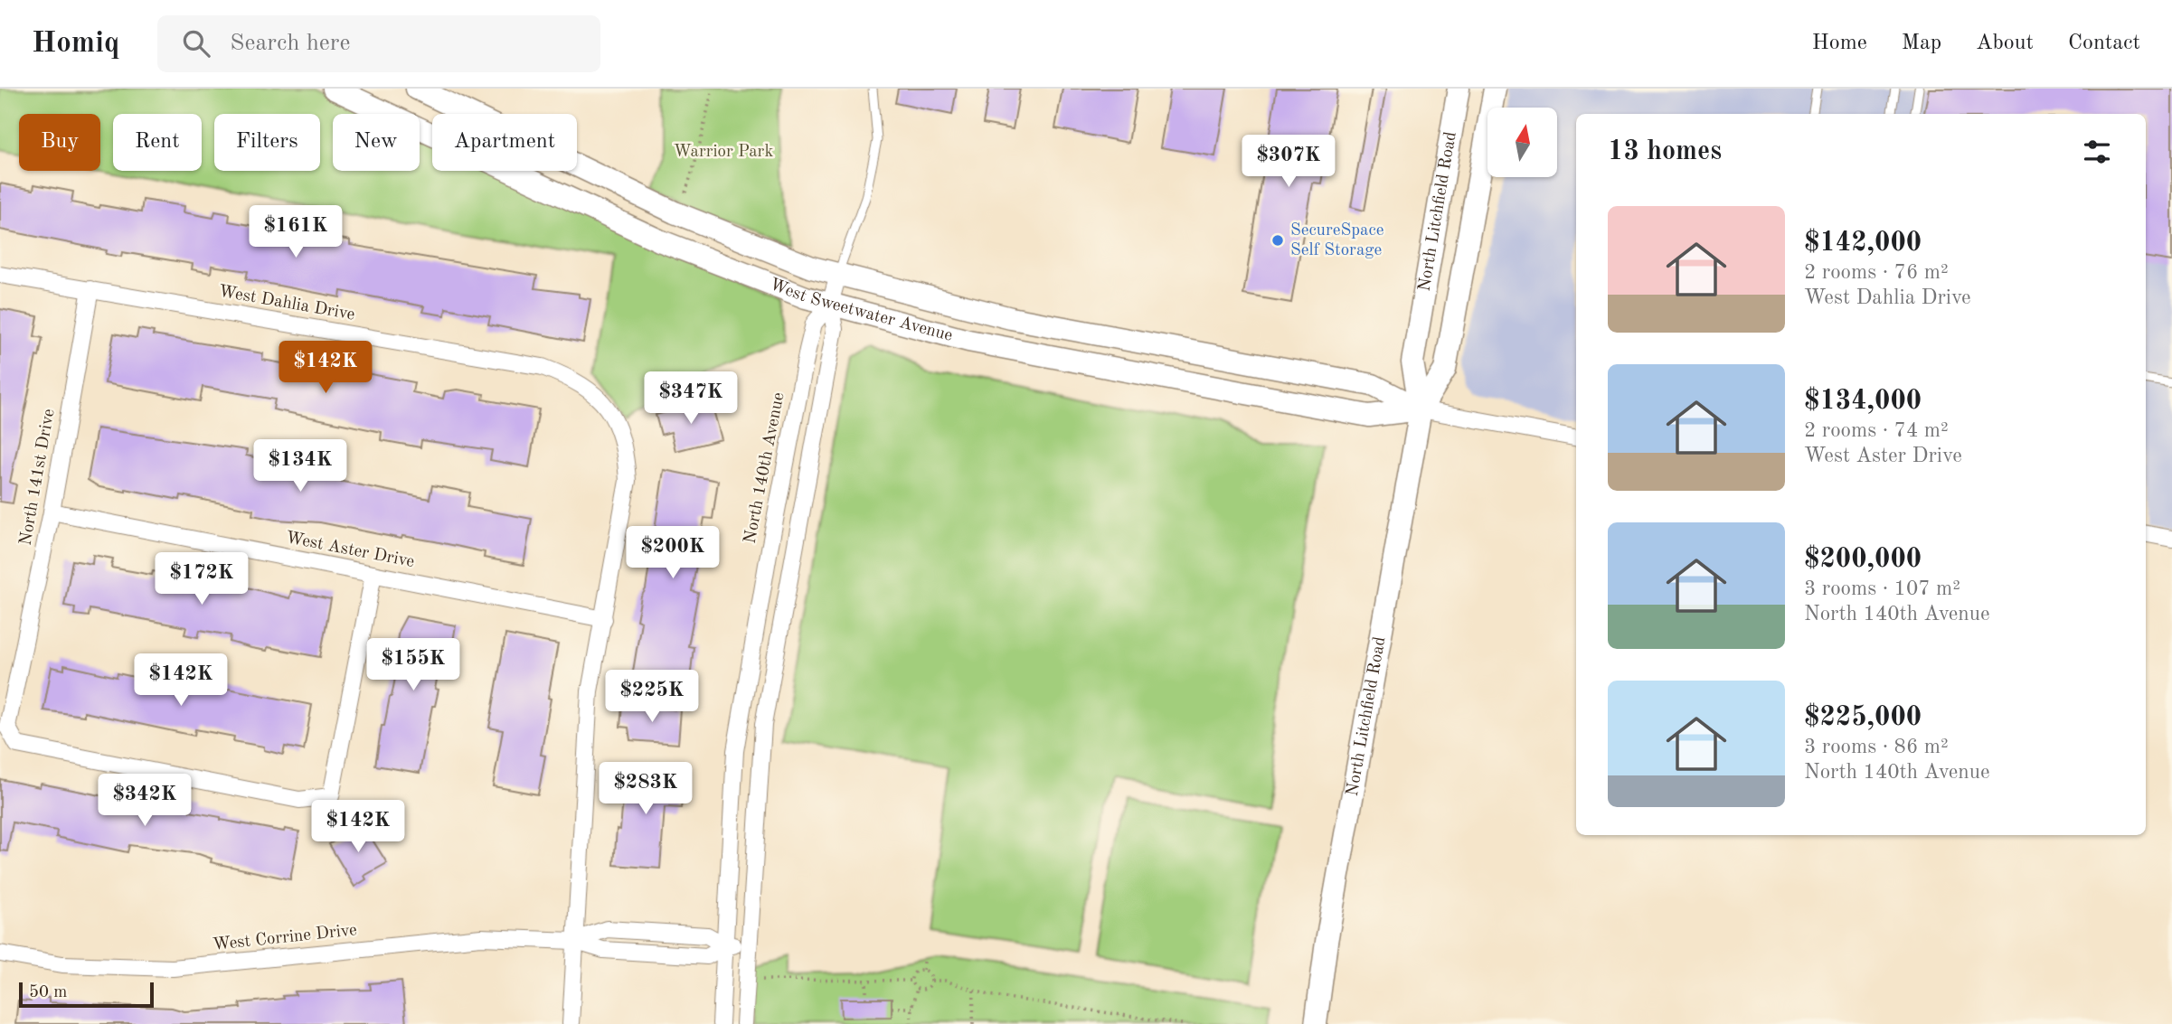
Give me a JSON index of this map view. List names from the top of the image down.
{
  "streets": {
    "street": [
      "North Litchfield Road",
      "West Dahlia Drive",
      "West Sweetwater Avenue",
      "North 140th Avenue",
      "North 141st Drive",
      "West Aster Drive",
      "West Corrine Drive"
    ]
  },
  "crossings": [
    ["North Litchfield Road", "West Sweetwater Avenue"],
    ["West Dahlia Drive", "North 141st Drive"],
    ["West Dahlia Drive", "West Aster Drive"],
    ["West Sweetwater Avenue", "North 140th Avenue"],
    ["North 140th Avenue", "West Corrine Drive"],
    ["North 141st Drive", "West Aster Drive"]
  ],
  "parks": ["Warrior Park"],
  "places": ["SecureSpace Self Storage"],
  "scale_bar": "50 m",
  "north": "top",
  "page": {
    "header": "Homiq",
    "search": "Search here",
    "nav": [
      "Home",
      "Map",
      "About",
      "Contact"
    ],
    "chip": [
      "Buy",
      "Rent",
      "Filters",
      "New",
      "Apartment"
    ],
    "heading": "13 homes",
    "price": [
      "$307K",
      "$161K",
      "$142K",
      "$347K",
      "$134K",
      "$200K",
      "$172K",
      "$155K",
      "$142K",
      "$225K",
      "$283K",
      "$342K",
      "$142K"
    ],
    "list": [
      {
        "name": "$142,000",
        "note": "2 rooms · 76 m² · West Dahlia Drive"
      },
      {
        "name": "$134,000",
        "note": "2 rooms · 74 m² · West Aster Drive"
      },
      {
        "name": "$200,000",
        "note": "3 rooms · 107 m² · North 140th Avenue"
      },
      {
        "name": "$225,000",
        "note": "3 rooms · 86 m² · North 140th Avenue"
      }
    ],
    "scale": "50 m"
  }
}
